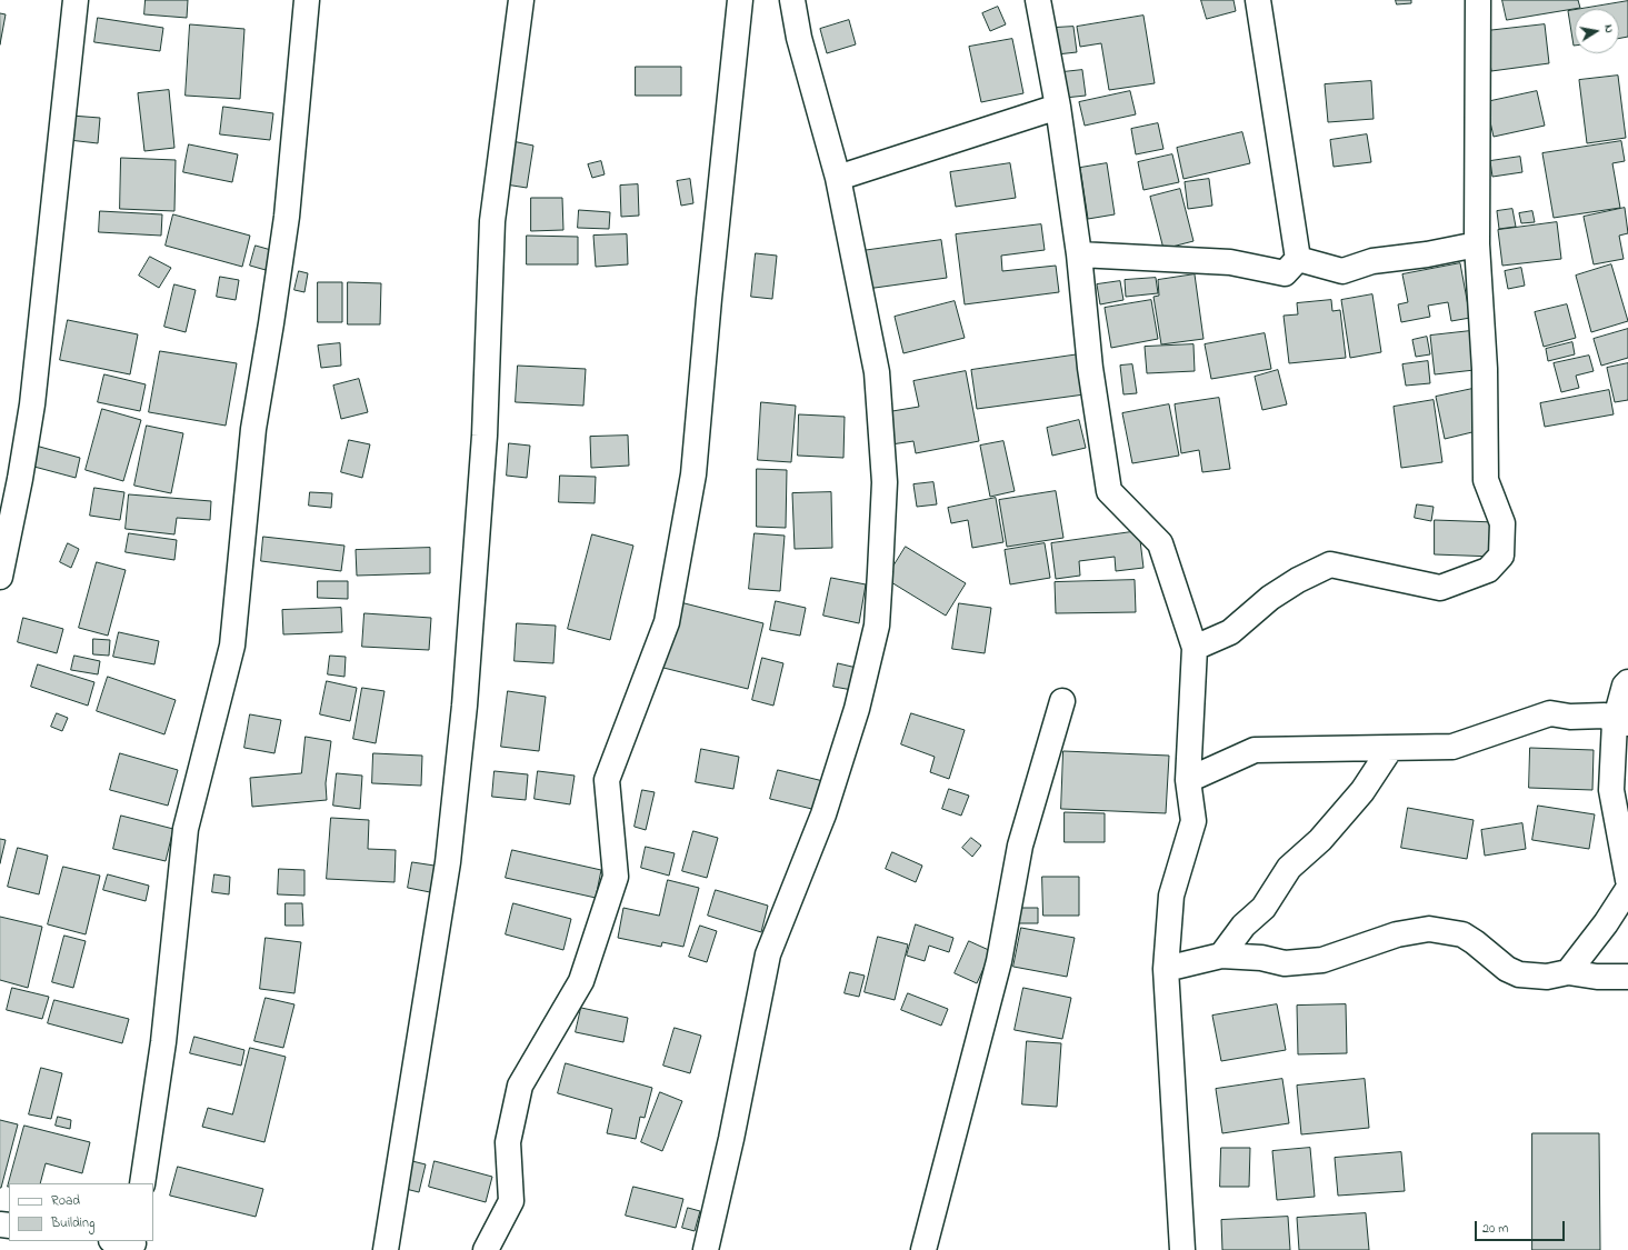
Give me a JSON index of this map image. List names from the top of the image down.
{
  "legend": ["Road", "Building"],
  "scale_bar": "20 m",
  "north": "right"
}
